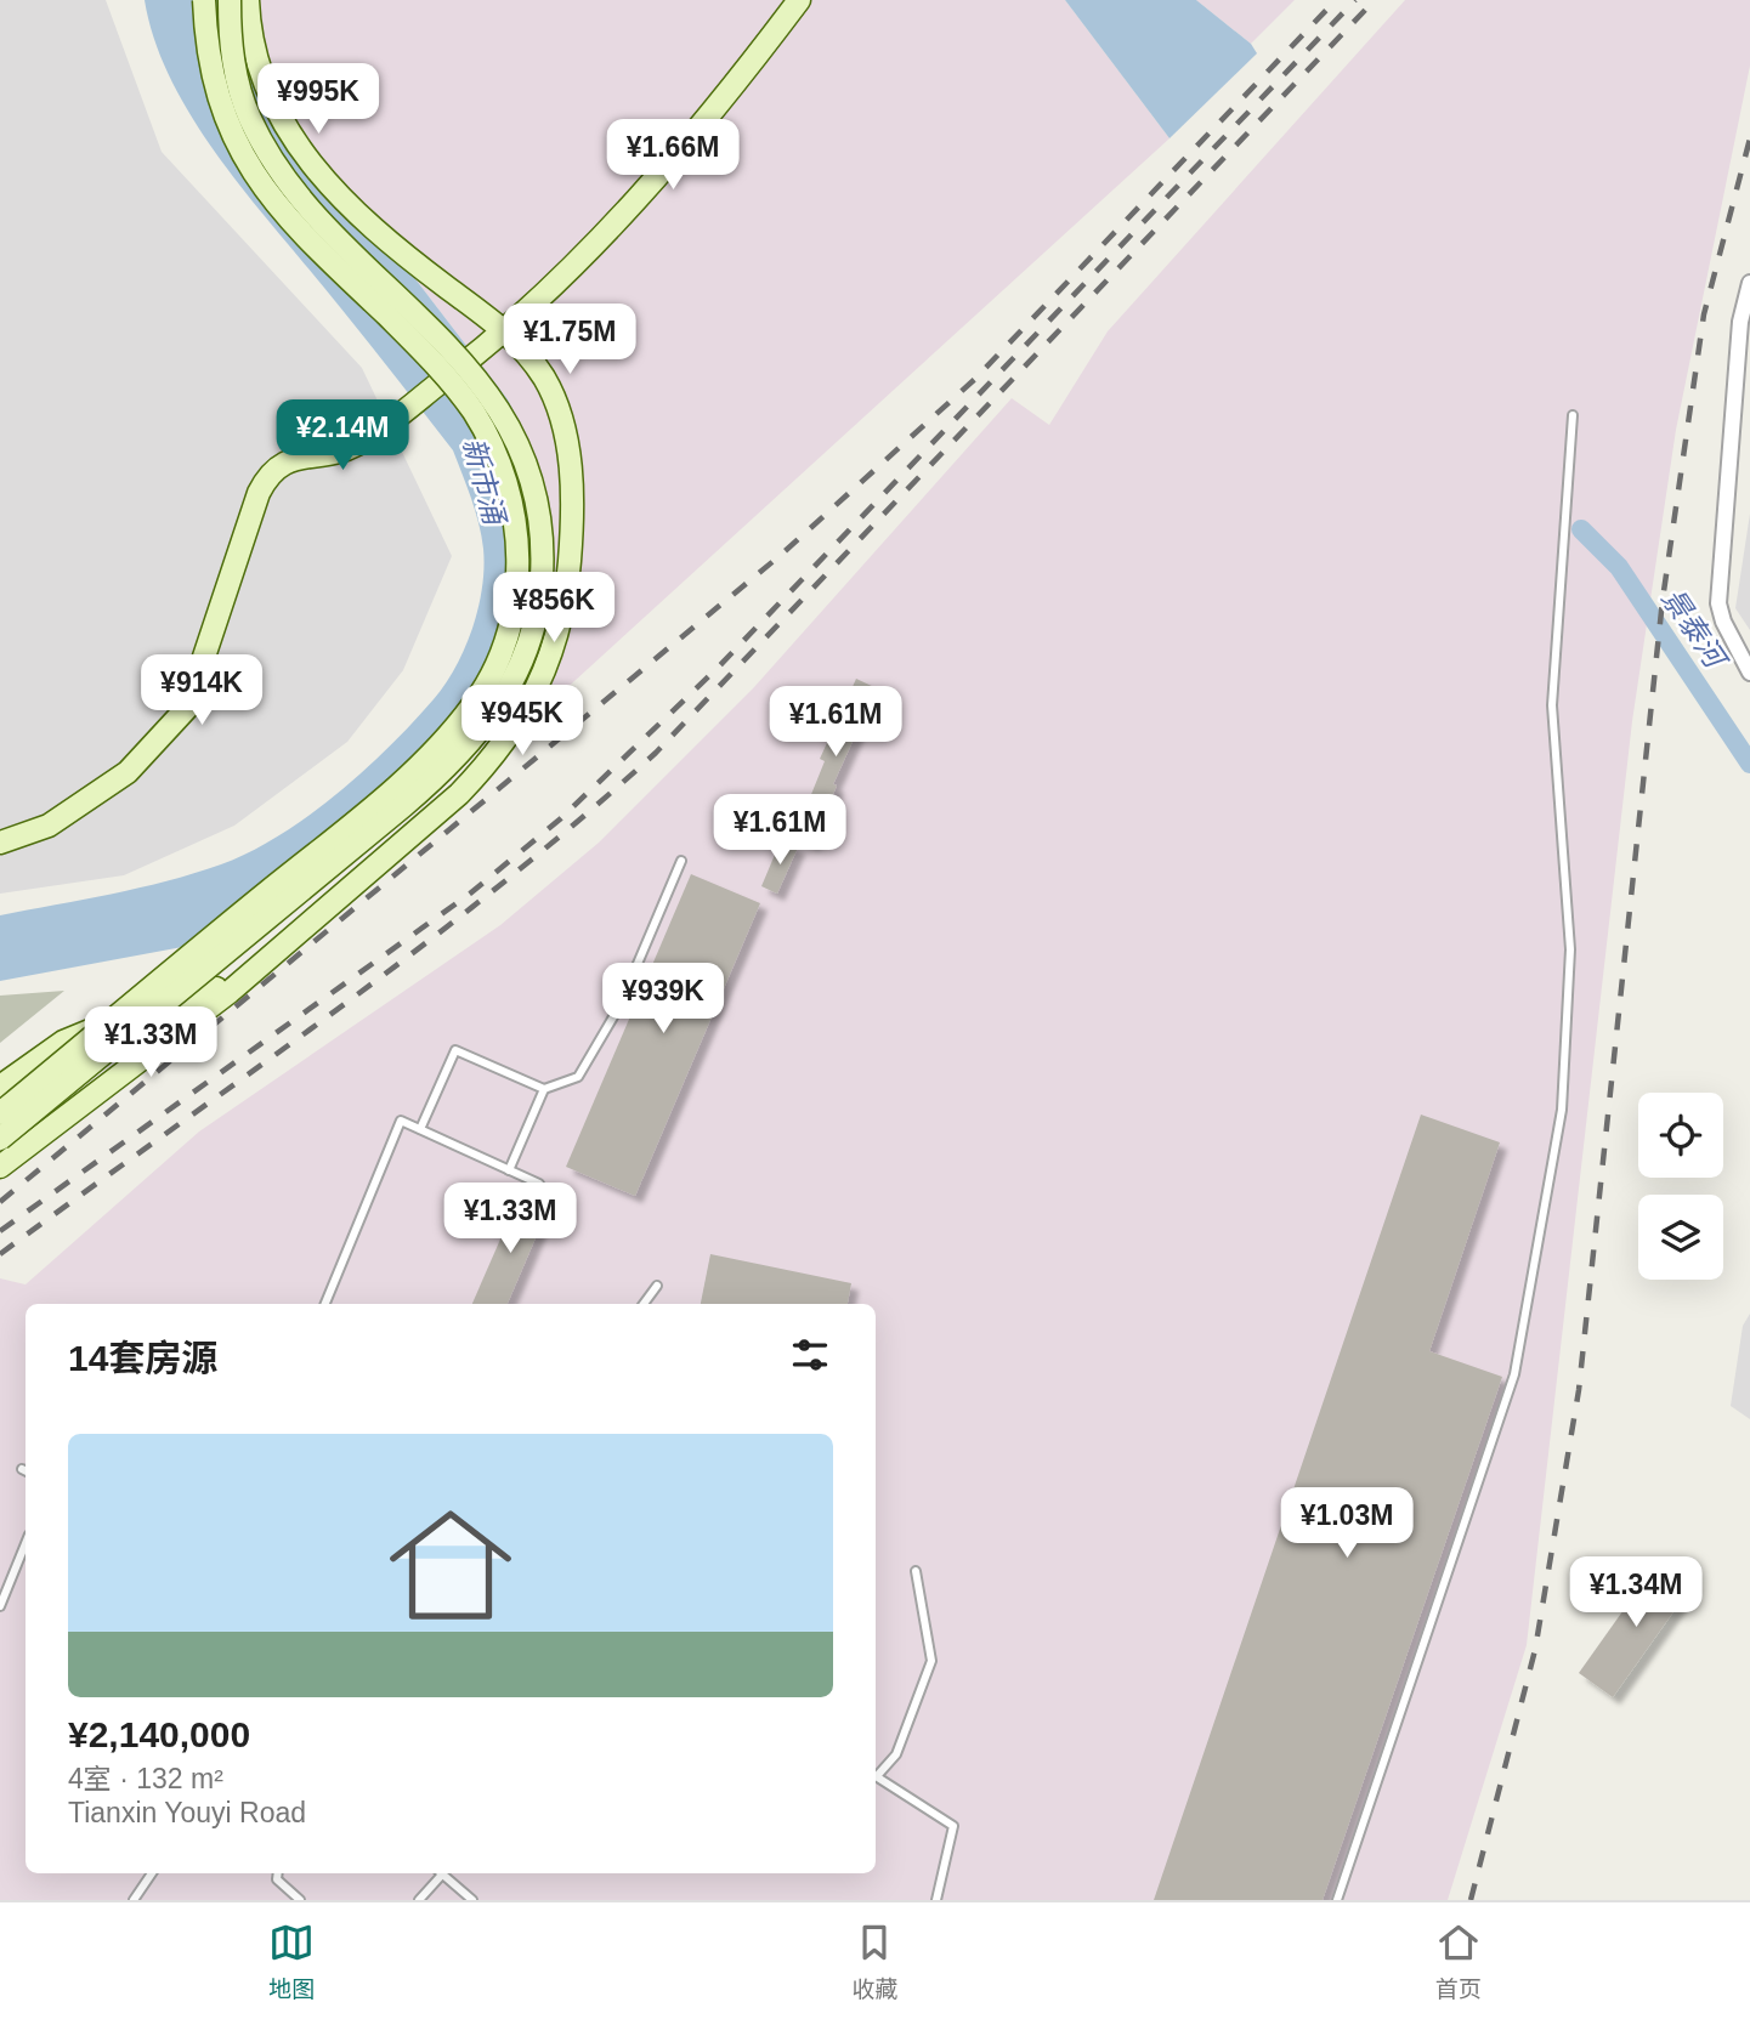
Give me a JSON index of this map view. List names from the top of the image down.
{
  "water": ["新市涌", "景泰河"],
  "page": {
    "price": [
      "¥995K",
      "¥1.66M",
      "¥1.75M",
      "¥2.14M",
      "¥856K",
      "¥914K",
      "¥945K",
      "¥1.61M",
      "¥1.61M",
      "¥939K",
      "¥1.33M",
      "¥1.33M",
      "¥1.03M",
      "¥1.34M"
    ],
    "heading": "14套房源",
    "list": [
      {
        "name": "¥2,140,000",
        "note": "4室 · 132 m² · Tianxin Youyi Road"
      }
    ],
    "tabs": ["地图", "收藏", "首页"]
  }
}
